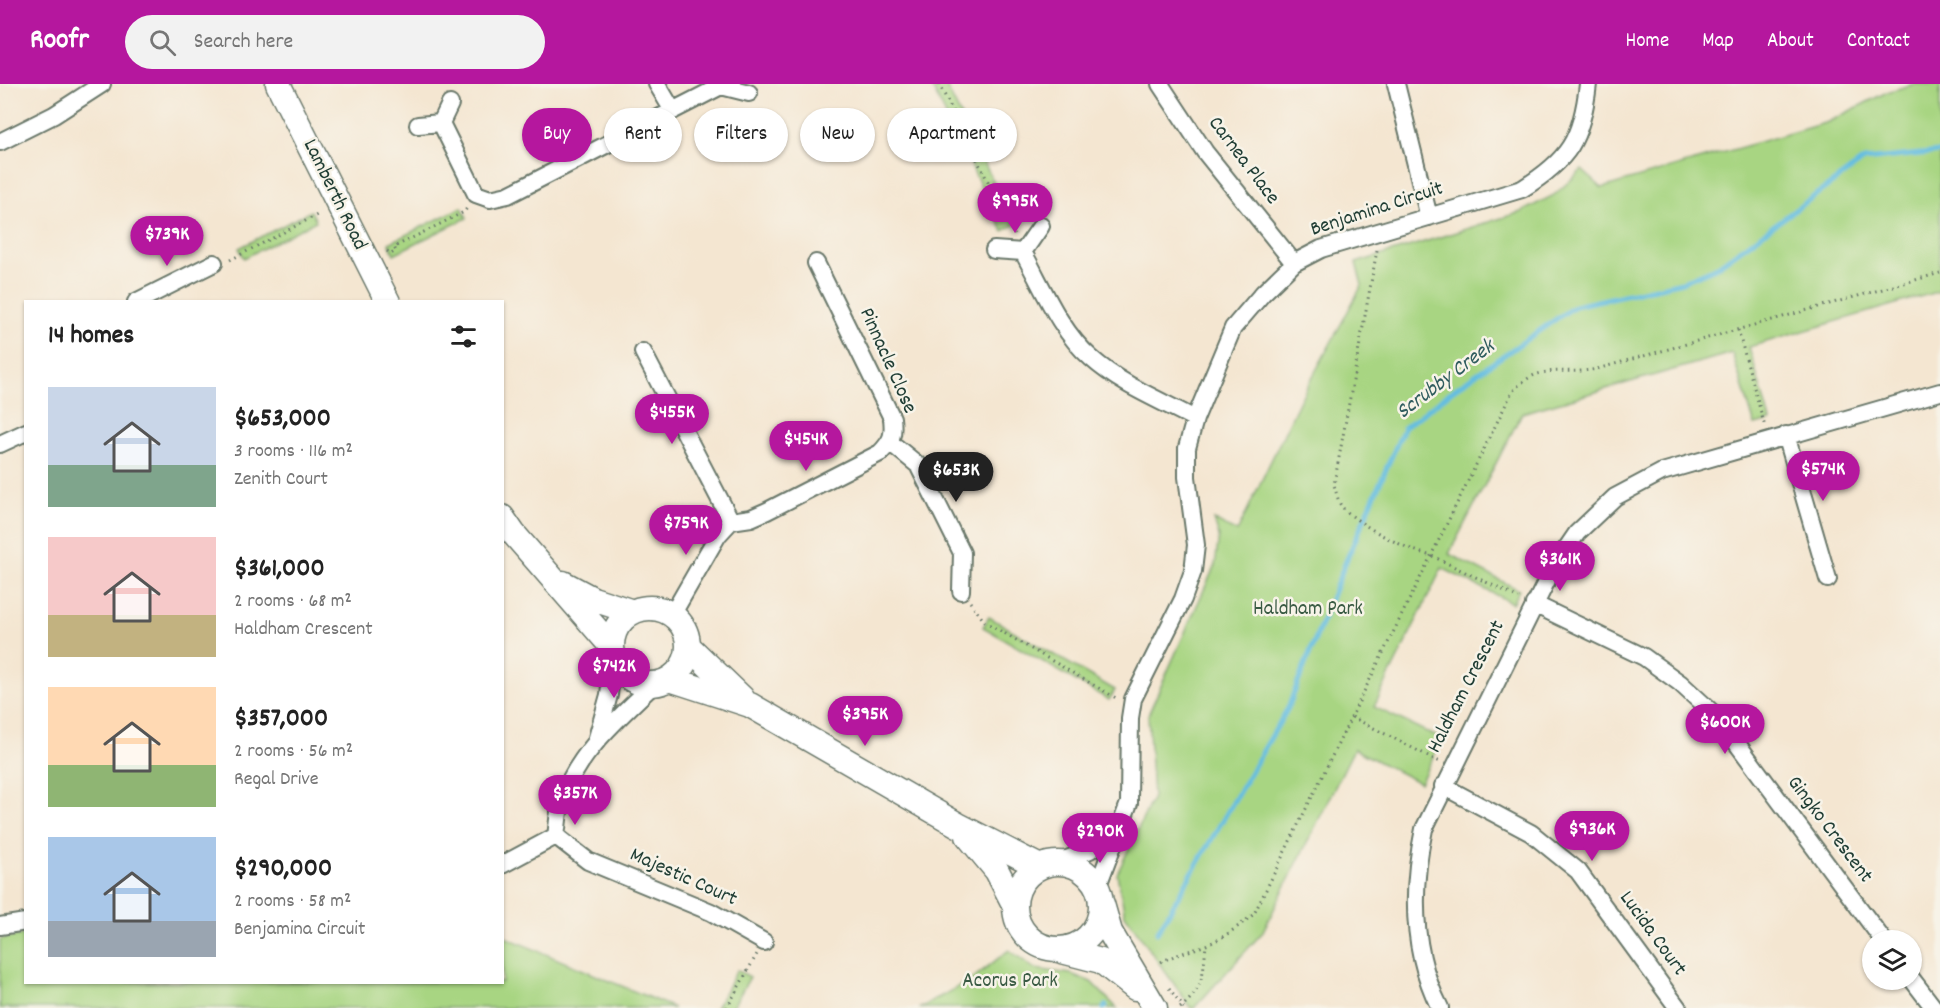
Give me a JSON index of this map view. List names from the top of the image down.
{
  "streets": {
    "street": [
      "Carnea Place",
      "Lamberth Road",
      "Benjamina Circuit",
      "Pinnacle Close",
      "Haldham Crescent",
      "Gingko Crescent",
      "Majestic Court",
      "Lucida Court"
    ]
  },
  "crossings": [
    ["Carnea Place", "Benjamina Circuit"],
    ["Haldham Crescent", "Gingko Crescent"],
    ["Haldham Crescent", "Lucida Court"]
  ],
  "water": ["Scrubby Creek"],
  "parks": ["Haldham Park", "Acorus Park"],
  "page": {
    "header": "Roofr",
    "search": "Search here",
    "nav": [
      "Home",
      "Map",
      "About",
      "Contact"
    ],
    "chip": [
      "Buy",
      "Rent",
      "Filters",
      "New",
      "Apartment"
    ],
    "price": [
      "$995K",
      "$739K",
      "$455K",
      "$454K",
      "$574K",
      "$653K",
      "$759K",
      "$361K",
      "$742K",
      "$395K",
      "$600K",
      "$357K",
      "$936K",
      "$290K"
    ],
    "heading": "14 homes",
    "list": [
      {
        "name": "$653,000",
        "note": "3 rooms · 116 m² · Zenith Court"
      },
      {
        "name": "$361,000",
        "note": "2 rooms · 68 m² · Haldham Crescent"
      },
      {
        "name": "$357,000",
        "note": "2 rooms · 56 m² · Regal Drive"
      },
      {
        "name": "$290,000",
        "note": "2 rooms · 58 m² · Benjamina Circuit"
      }
    ]
  }
}
